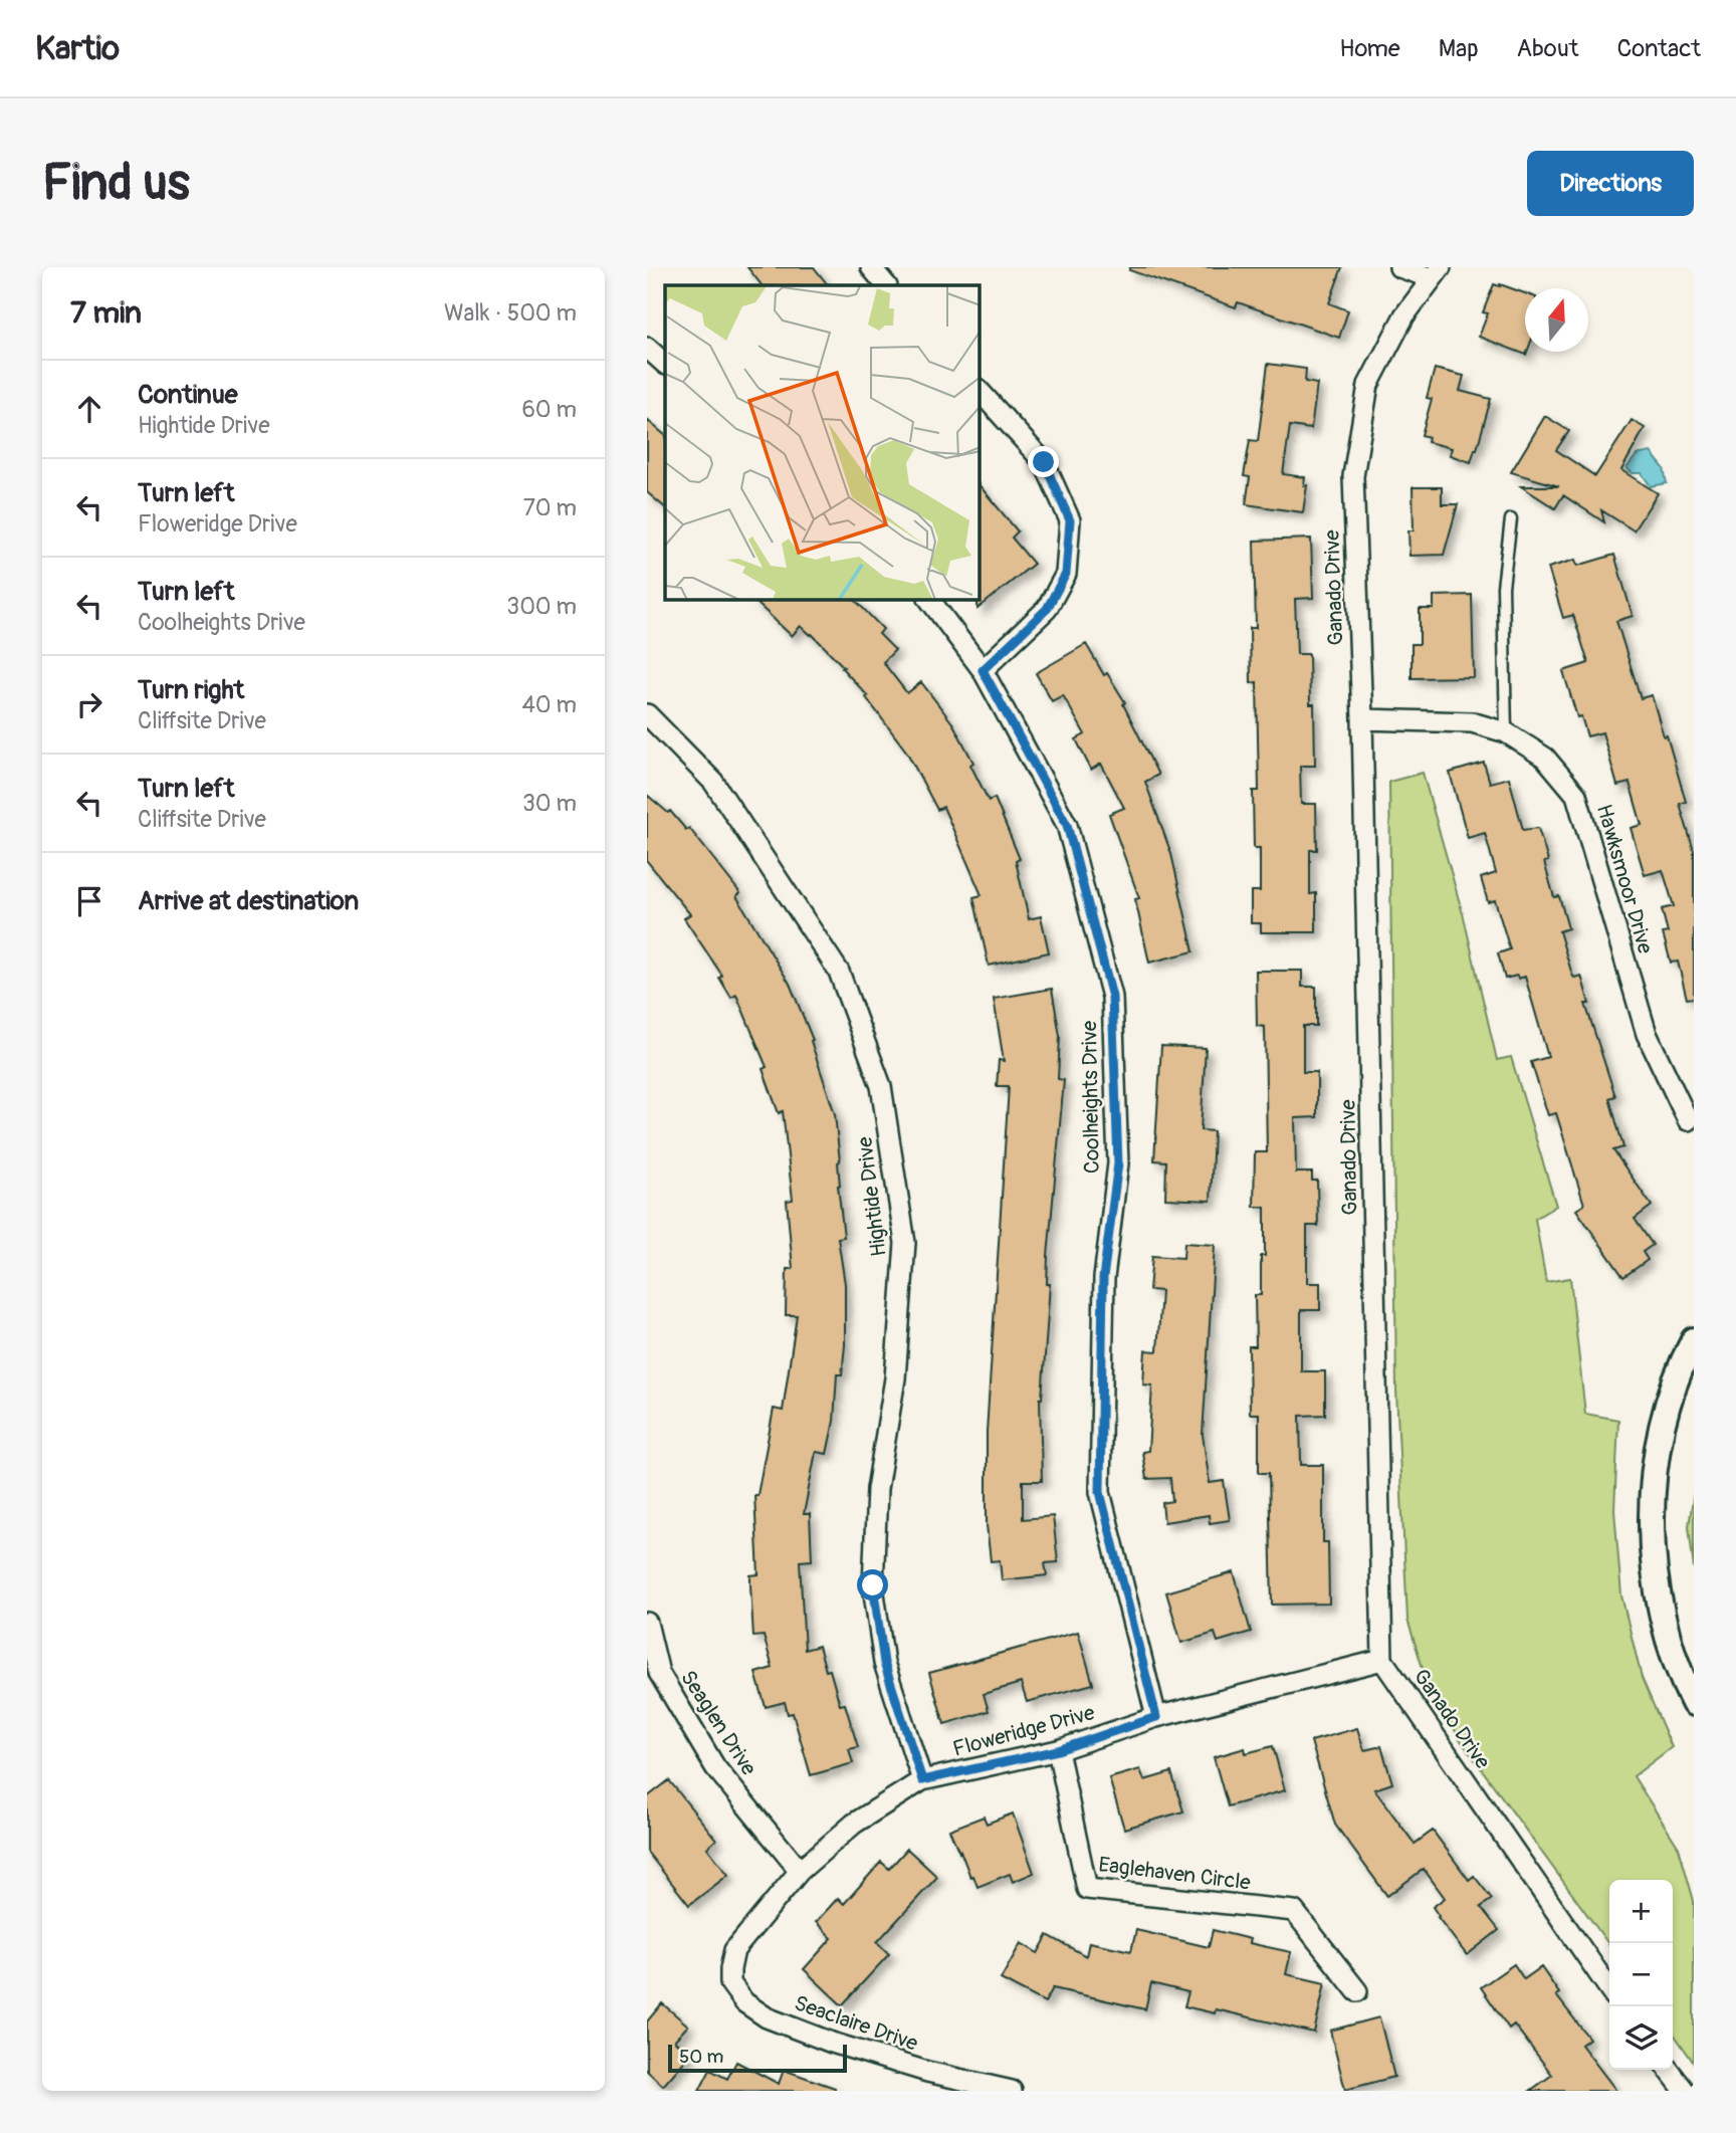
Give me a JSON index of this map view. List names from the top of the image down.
{
  "streets": {
    "street": [
      "Ganado Drive",
      "Hawksmoor Drive",
      "Coolheights Drive",
      "Hightide Drive",
      "Seaglen Drive",
      "Floweridge Drive",
      "Eaglehaven Circle",
      "Seaclaire Drive"
    ]
  },
  "crossings": [
    ["Ganado Drive", "Hawksmoor Drive"],
    ["Ganado Drive", "Floweridge Drive"],
    ["Coolheights Drive", "Floweridge Drive"],
    ["Hightide Drive", "Floweridge Drive"],
    ["Seaglen Drive", "Floweridge Drive"],
    ["Floweridge Drive", "Eaglehaven Circle"],
    ["Floweridge Drive", "Seaclaire Drive"]
  ],
  "scale_bar": "50 m",
  "north": "top",
  "page": {
    "header": "Kartio",
    "nav": [
      "Home",
      "Map",
      "About",
      "Contact"
    ],
    "buttons": "Directions",
    "title": "Find us",
    "heading": ["7 min", "Walk · 500 m"],
    "list": [
      ["Continue", "Hightide Drive", "60 m"],
      ["Turn left", "Floweridge Drive", "70 m"],
      ["Turn left", "Coolheights Drive", "300 m"],
      ["Turn right", "Cliffsite Drive", "40 m"],
      ["Turn left", "Cliffsite Drive", "30 m"],
      "Arrive at destination"
    ],
    "map_buttons": ["+", "−"],
    "scale": "50 m"
  }
}
